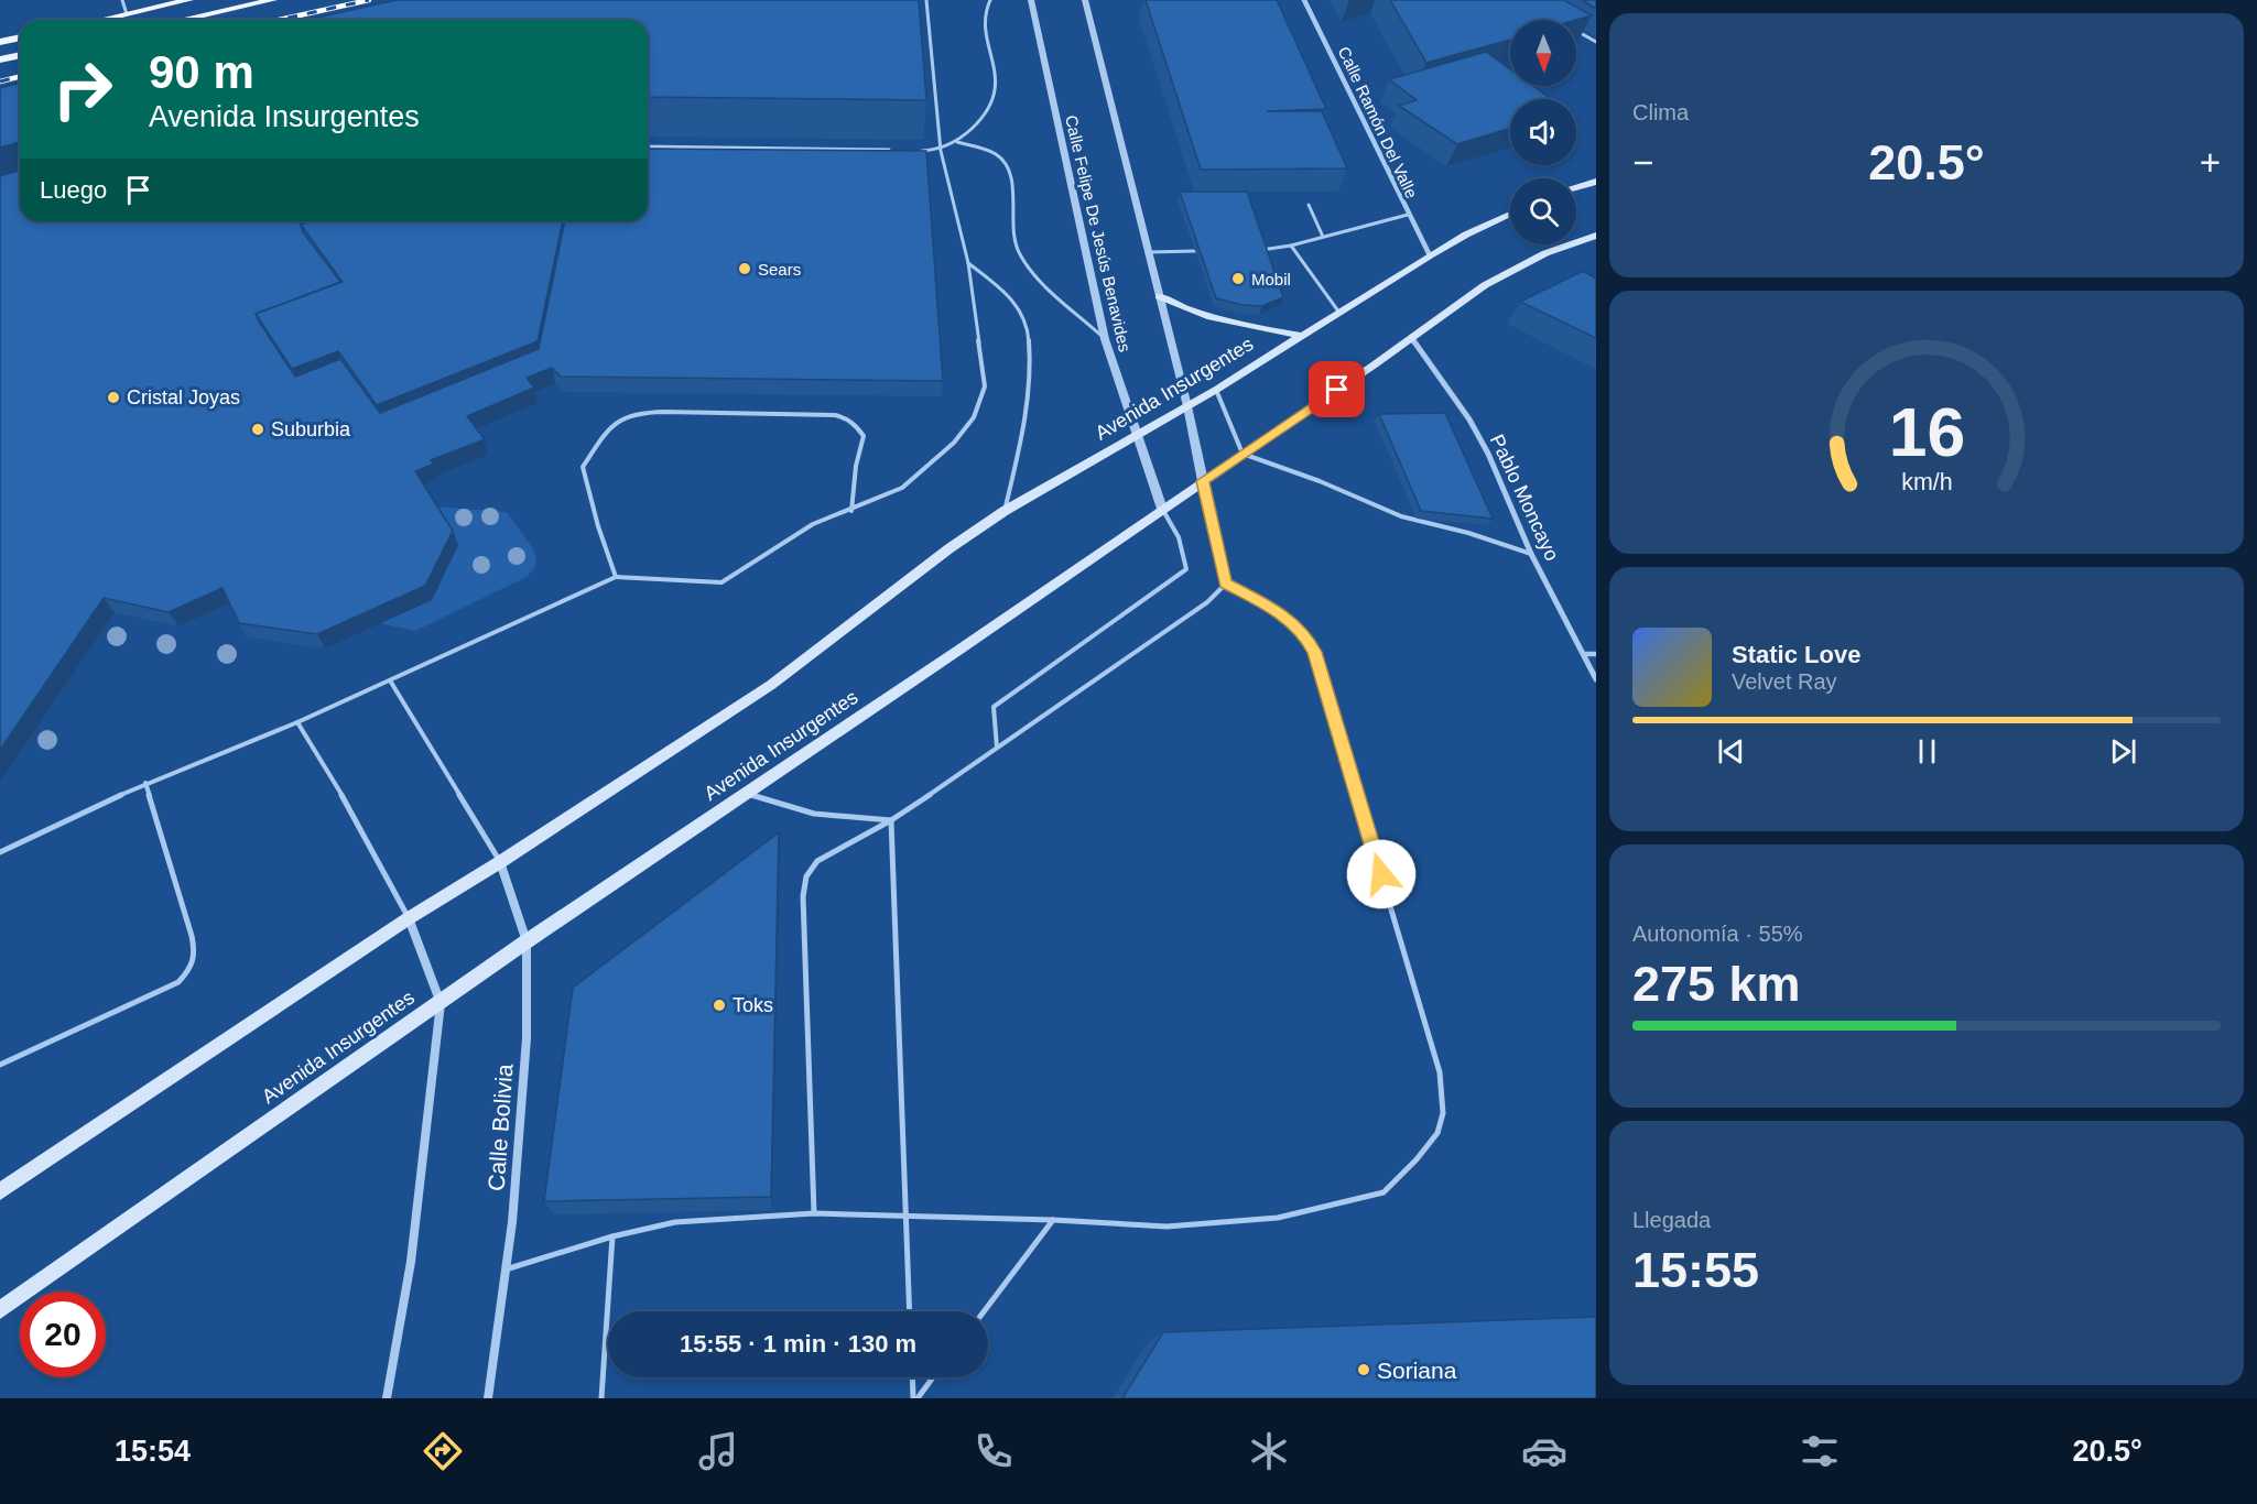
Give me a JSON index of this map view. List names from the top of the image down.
{
  "streets": {
    "main road": ["Avenida Insurgentes"],
    "street": [
      "Calle Ramón Del Valle",
      "Calle Felipe De Jesús Benavides",
      "Pablo Moncayo",
      "Calle Bolivia"
    ]
  },
  "crossings": [
    ["Calle Ramón Del Valle", "Avenida Insurgentes"],
    ["Calle Felipe De Jesús Benavides", "Avenida Insurgentes"],
    ["Avenida Insurgentes", "Pablo Moncayo"],
    ["Avenida Insurgentes", "Calle Bolivia"]
  ],
  "places": [
    "Sears",
    "Mobil",
    "Cristal Joyas",
    "Suburbia",
    "Toks",
    "Soriana"
  ],
  "north": "bottom",
  "page": {
    "tile": [
      "Clima",
      ["Autonomía · 55%", "275 km"],
      ["Llegada", "15:55"]
    ],
    "turn": ["90 m", "Avenida Insurgentes"],
    "heat": ["−", "20.5°", "+"],
    "then": "Luego",
    "song": ["Static Love", "Velvet Ray"],
    "limit": "20",
    "trip": "15:55 · 1 min · 130 m",
    "tabs": ["15:54", "20.5°"],
    "gauge": ["16", "km/h"]
  }
}
